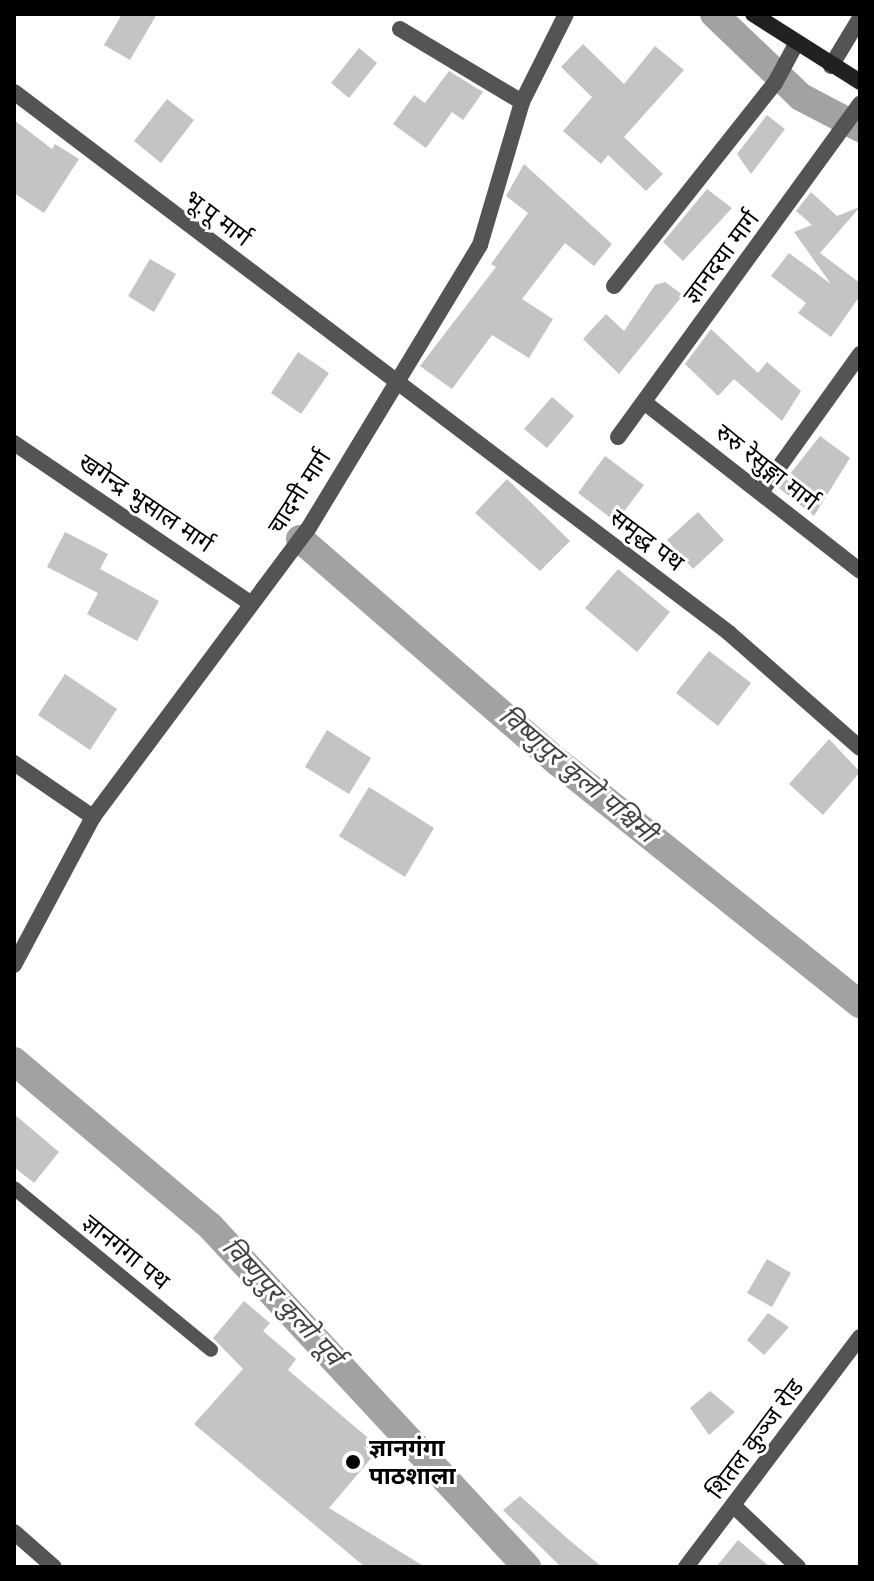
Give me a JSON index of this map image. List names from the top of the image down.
{
  "streets": {
    "street": [
      "भू.पू मार्ग",
      "ज्ञानदया मार्ग",
      "रुरु रेसुङ्गा मार्ग",
      "चादनी मार्ग",
      "खगेन्द्र भुसाल मार्ग",
      "समृद्ध पथ",
      "शितल कुञ्ज रोड"
    ],
    "lane": ["ज्ञानगंगा पथ"]
  },
  "crossings": [
    ["भू.पू मार्ग", "चादनी मार्ग"],
    ["भू.पू मार्ग", "समृद्ध पथ"],
    ["ज्ञानदया मार्ग", "रुरु रेसुङ्गा मार्ग"],
    ["चादनी मार्ग", "खगेन्द्र भुसाल मार्ग"],
    ["चादनी मार्ग", "समृद्ध पथ"]
  ],
  "water": ["विष्णुपुर कुलो पश्चिमी", "विष्णुपुर कुलो पूर्व"],
  "places": ["ज्ञानगंगा पाठशाला"]
}
